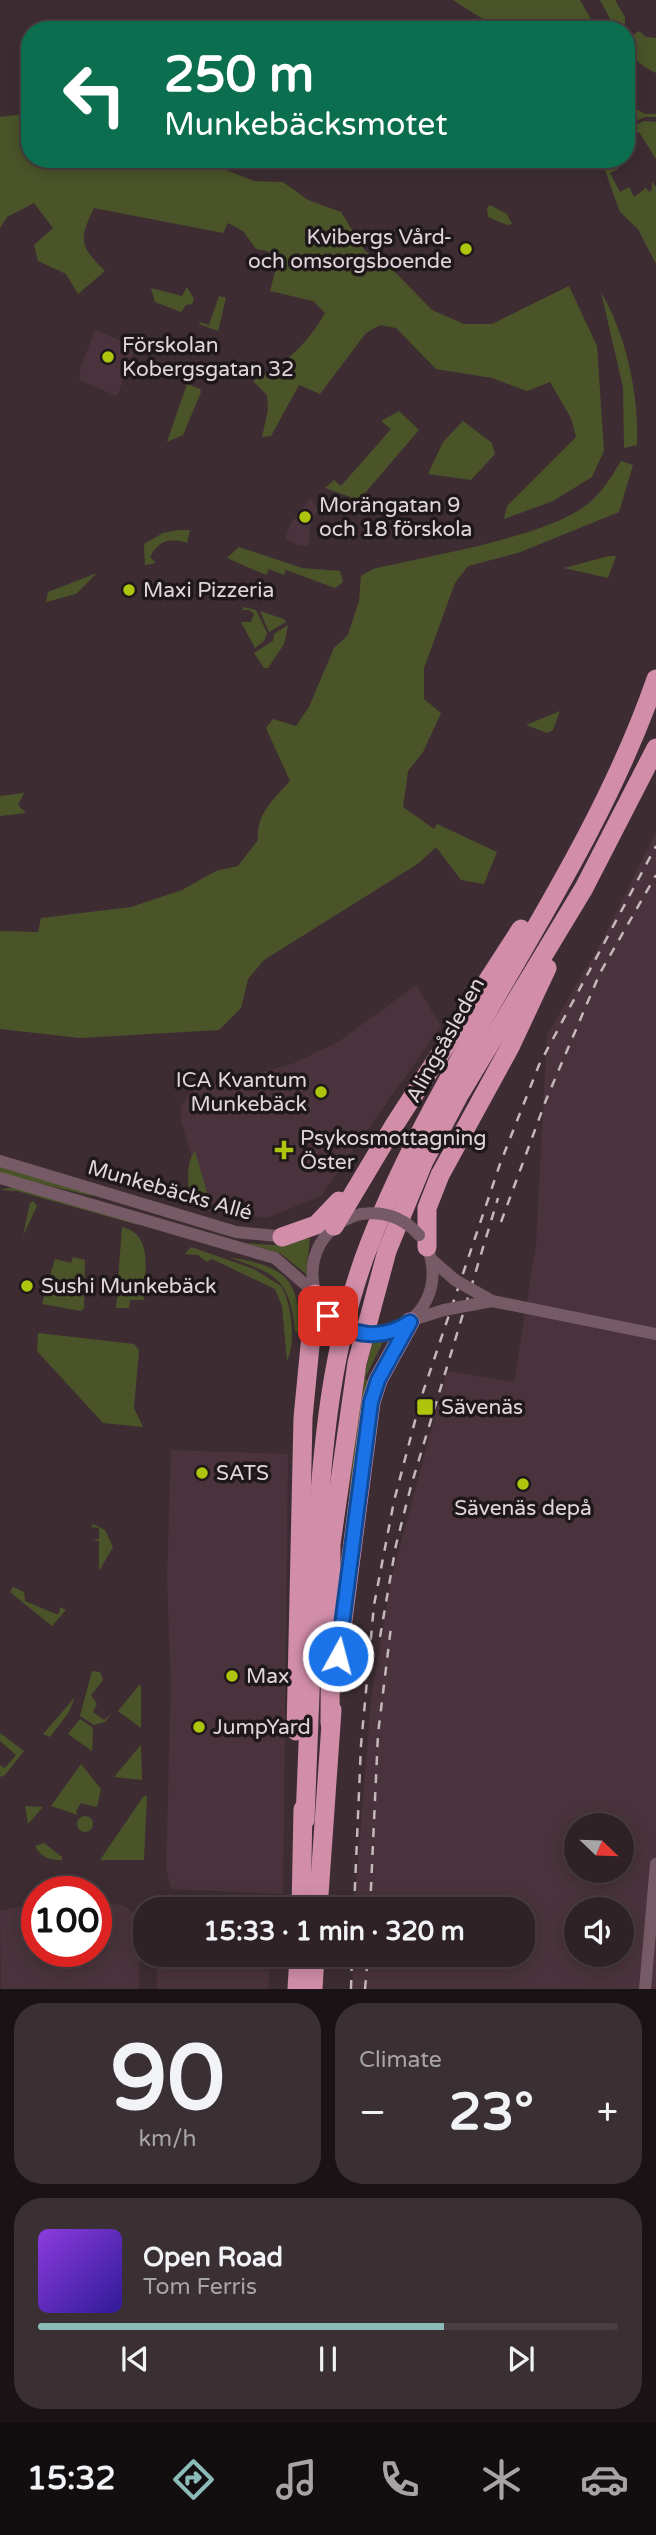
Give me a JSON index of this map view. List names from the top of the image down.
{
  "streets": {
    "highway": ["Alingsåsleden"],
    "street": ["Munkebäcks Allé"]
  },
  "places": {
    "other": [
      "Kvibergs Vård- och omsorgsboende",
      "Förskolan Kobergsgatan 32",
      "Morängatan 9 och 18 förskola",
      "Maxi Pizzeria",
      "ICA Kvantum Munkebäck",
      "Sushi Munkebäck",
      "SATS",
      "Sävenäs depå",
      "Max",
      "JumpYard"
    ],
    "health": ["Psykosmottagning Öster"],
    "transit": ["Sävenäs"]
  },
  "north": "bottom right",
  "page": {
    "turn": ["250 m", "Munkebäcksmotet"],
    "limit": "100",
    "trip": "15:33 · 1 min · 320 m",
    "tile": [
      ["90", "km/h"],
      "Climate"
    ],
    "heat": ["−", "23°", "+"],
    "song": ["Open Road", "Tom Ferris"],
    "tabs": "15:32"
  }
}
